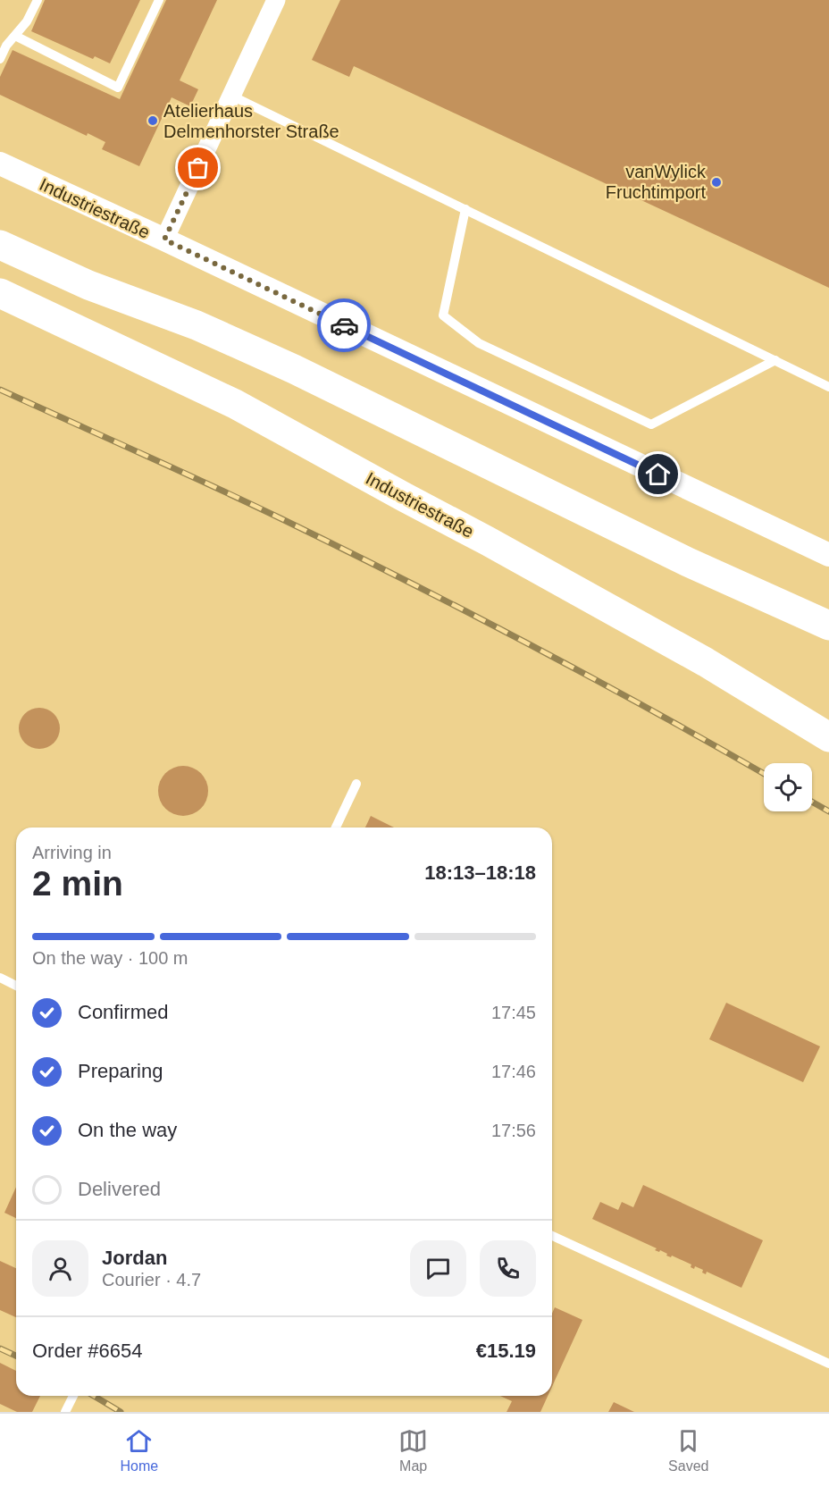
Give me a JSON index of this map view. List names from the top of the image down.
{
  "streets": {
    "highway": ["Industriestraße"]
  },
  "places": ["Atelierhaus Delmenhorster Straße", "vanWylick Fruchtimport"],
  "page": {
    "heading": ["2 min", "Arriving in", "18:13–18:18"],
    "panel": [
      "Jordan",
      "Courier · 4.7",
      "Order #6654",
      "€15.19"
    ],
    "bar": "On the way · 100 m",
    "list": [
      ["Confirmed", "17:45"],
      ["Preparing", "17:46"],
      ["On the way", "17:56"],
      "Delivered"
    ],
    "tabs": ["Home", "Map", "Saved"]
  }
}
